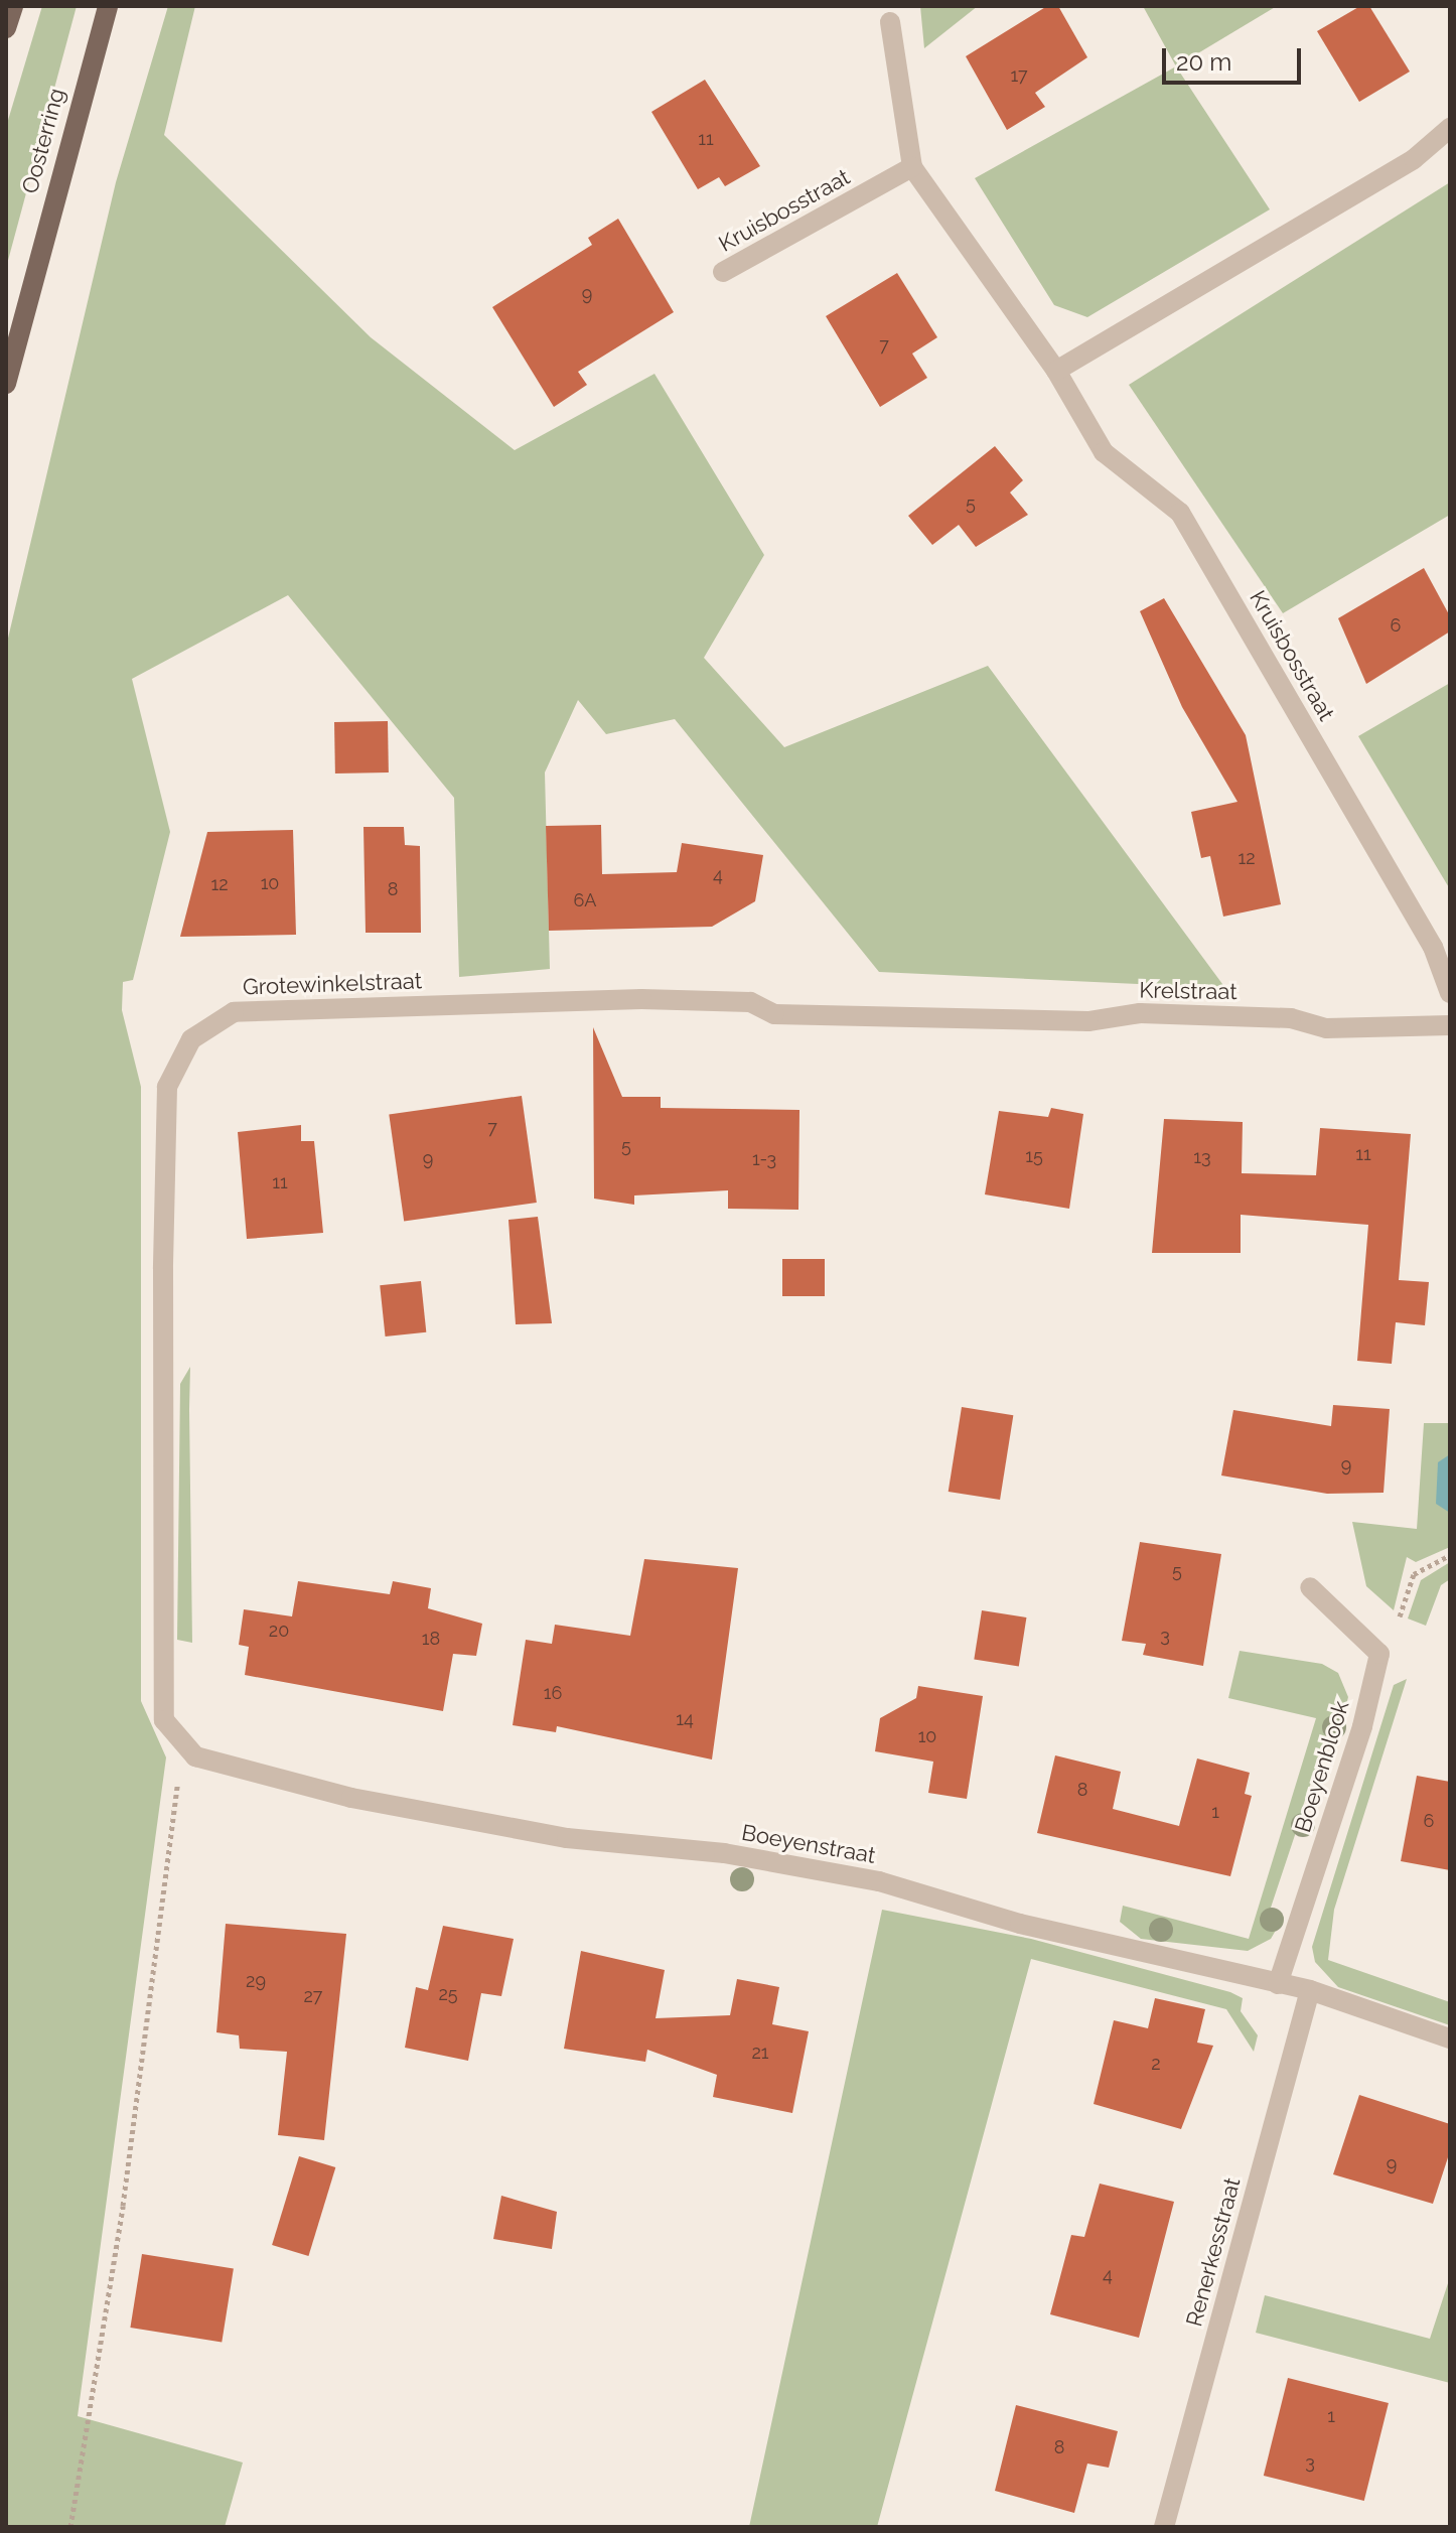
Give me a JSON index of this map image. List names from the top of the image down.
{
  "streets": {
    "main road": ["Oosterring"],
    "street": [
      "Kruisbosstraat",
      "Grotewinkelstraat",
      "Krelstraat",
      "Boeyenblook",
      "Boeyenstraat",
      "Renerkesstraat"
    ]
  },
  "crossings": [
    ["Grotewinkelstraat", "Krelstraat"],
    ["Grotewinkelstraat", "Boeyenstraat"],
    ["Boeyenblook", "Boeyenstraat"],
    ["Boeyenstraat", "Renerkesstraat"]
  ],
  "house_numbers": [
    "17",
    "11",
    "9",
    "7",
    "5",
    "6",
    "12",
    "4",
    "10",
    "12",
    "8",
    "6A",
    "7",
    "5",
    "11",
    "15",
    "13",
    "9",
    "1-3",
    "11",
    "9",
    "5",
    "20",
    "3",
    "18",
    "16",
    "14",
    "10",
    "8",
    "1",
    "6",
    "29",
    "25",
    "27",
    "21",
    "2",
    "9",
    "4",
    "1",
    "8",
    "3"
  ],
  "scale_bar": "20 m"
}
